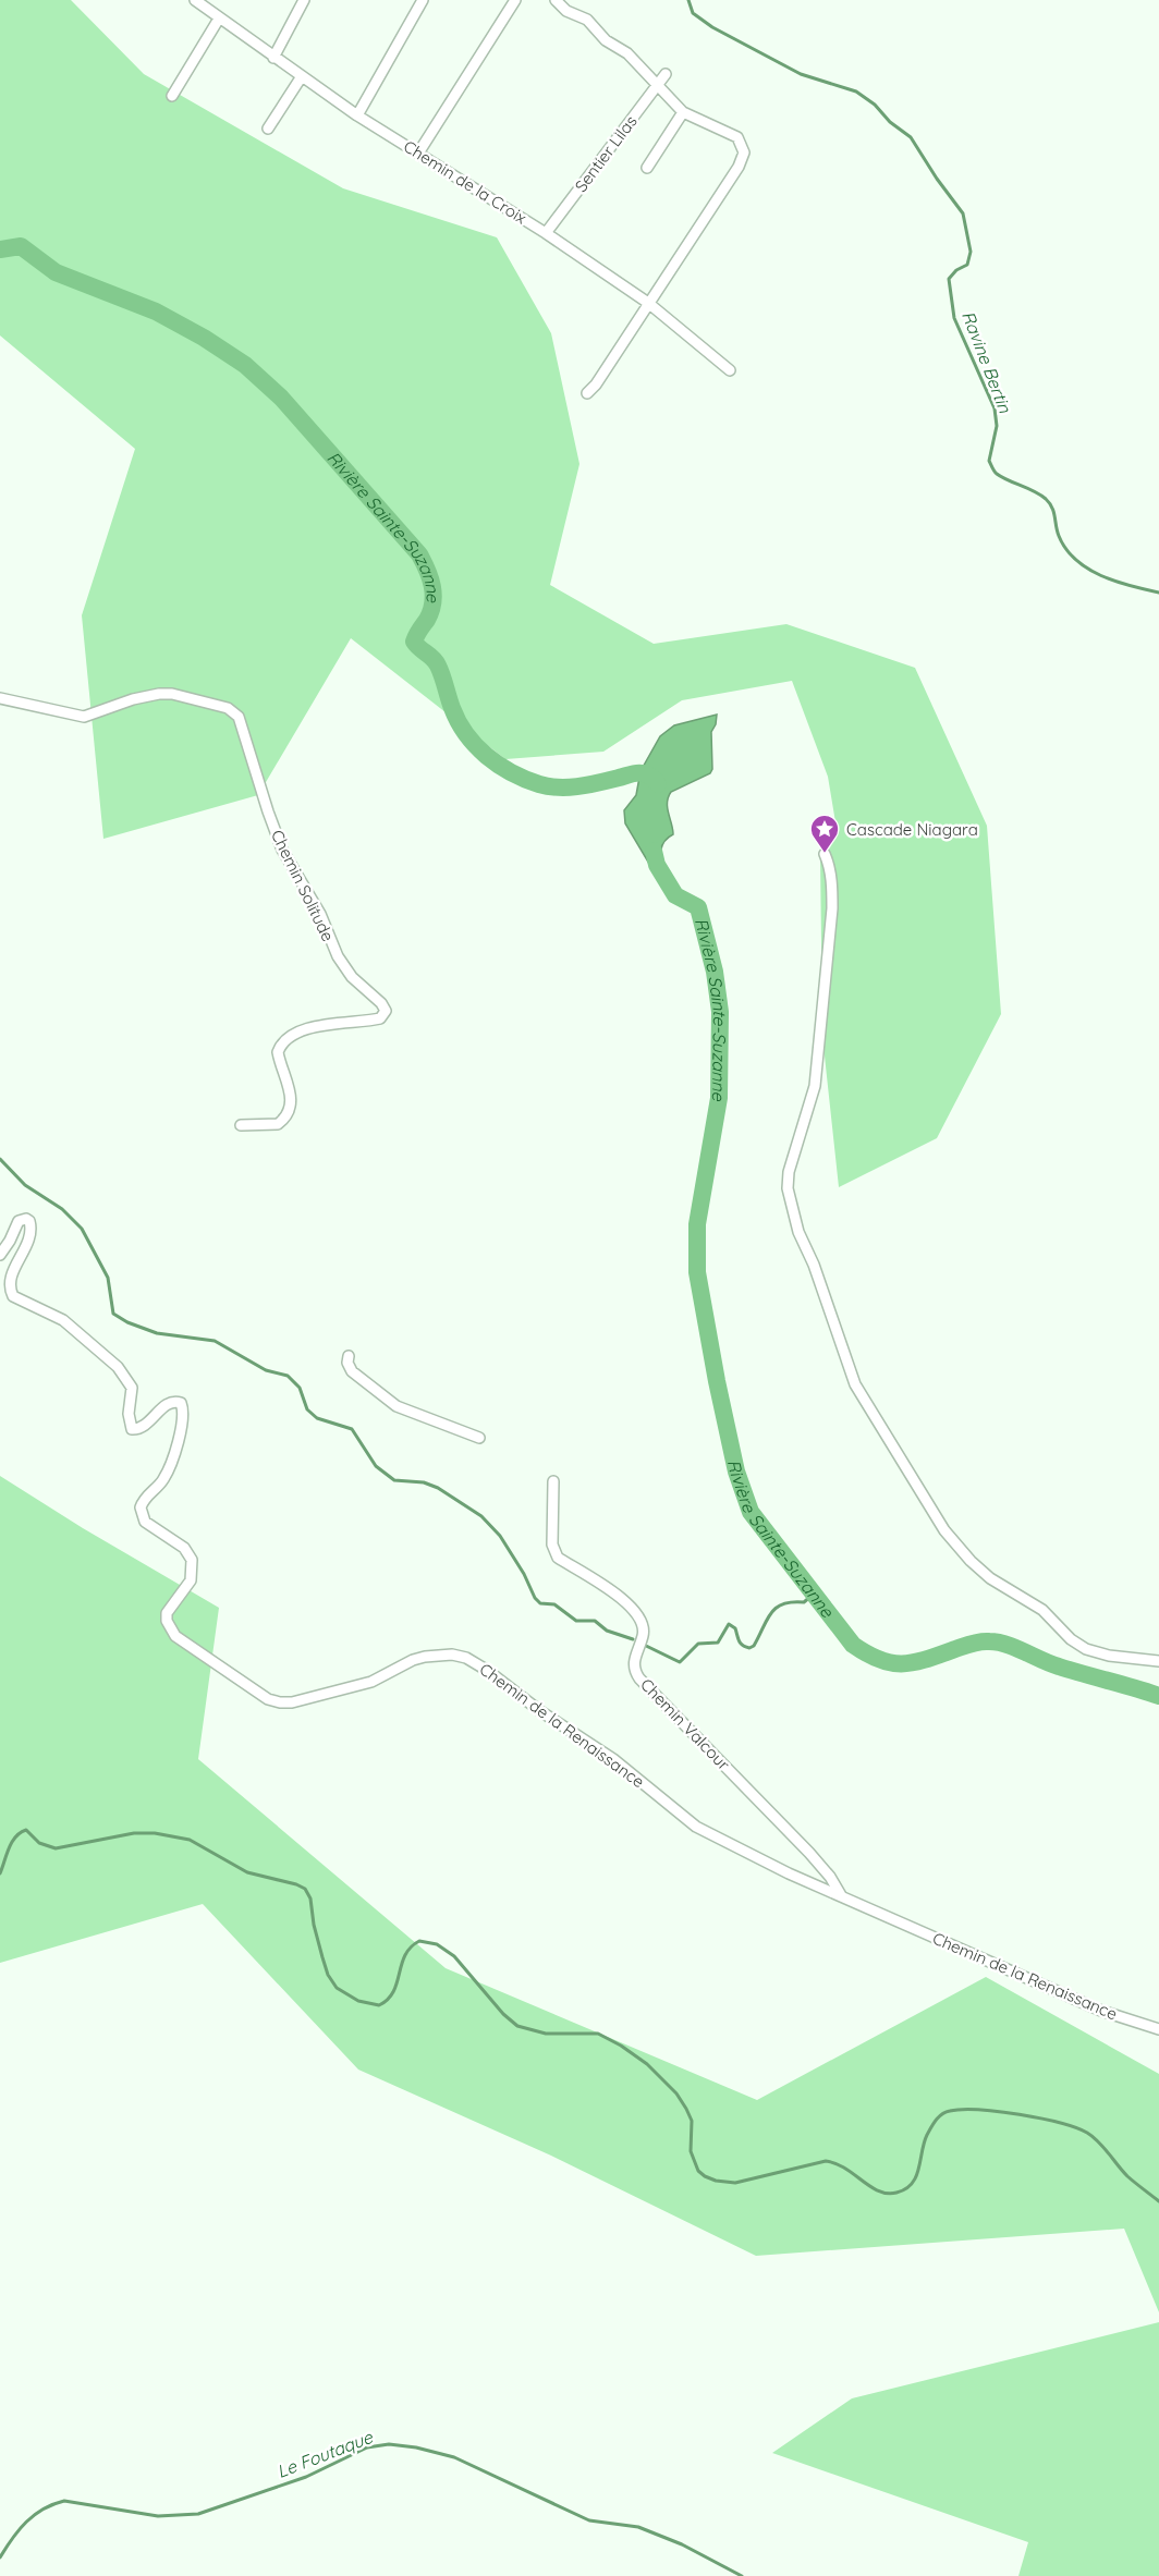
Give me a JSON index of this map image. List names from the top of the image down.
{
  "streets": {
    "street": [
      "Sentier Lilas",
      "Chemin de la Croix",
      "Chemin Solitude",
      "Chemin Valcour",
      "Chemin de la Renaissance"
    ]
  },
  "crossings": [
    ["Sentier Lilas", "Chemin de la Croix"],
    ["Chemin Valcour", "Chemin de la Renaissance"]
  ],
  "water": ["Ravine Bertin", "Rivière Sainte-Suzanne", "Le Foutaque"],
  "places": {
    "place": ["Cascade Niagara"]
  }
}
